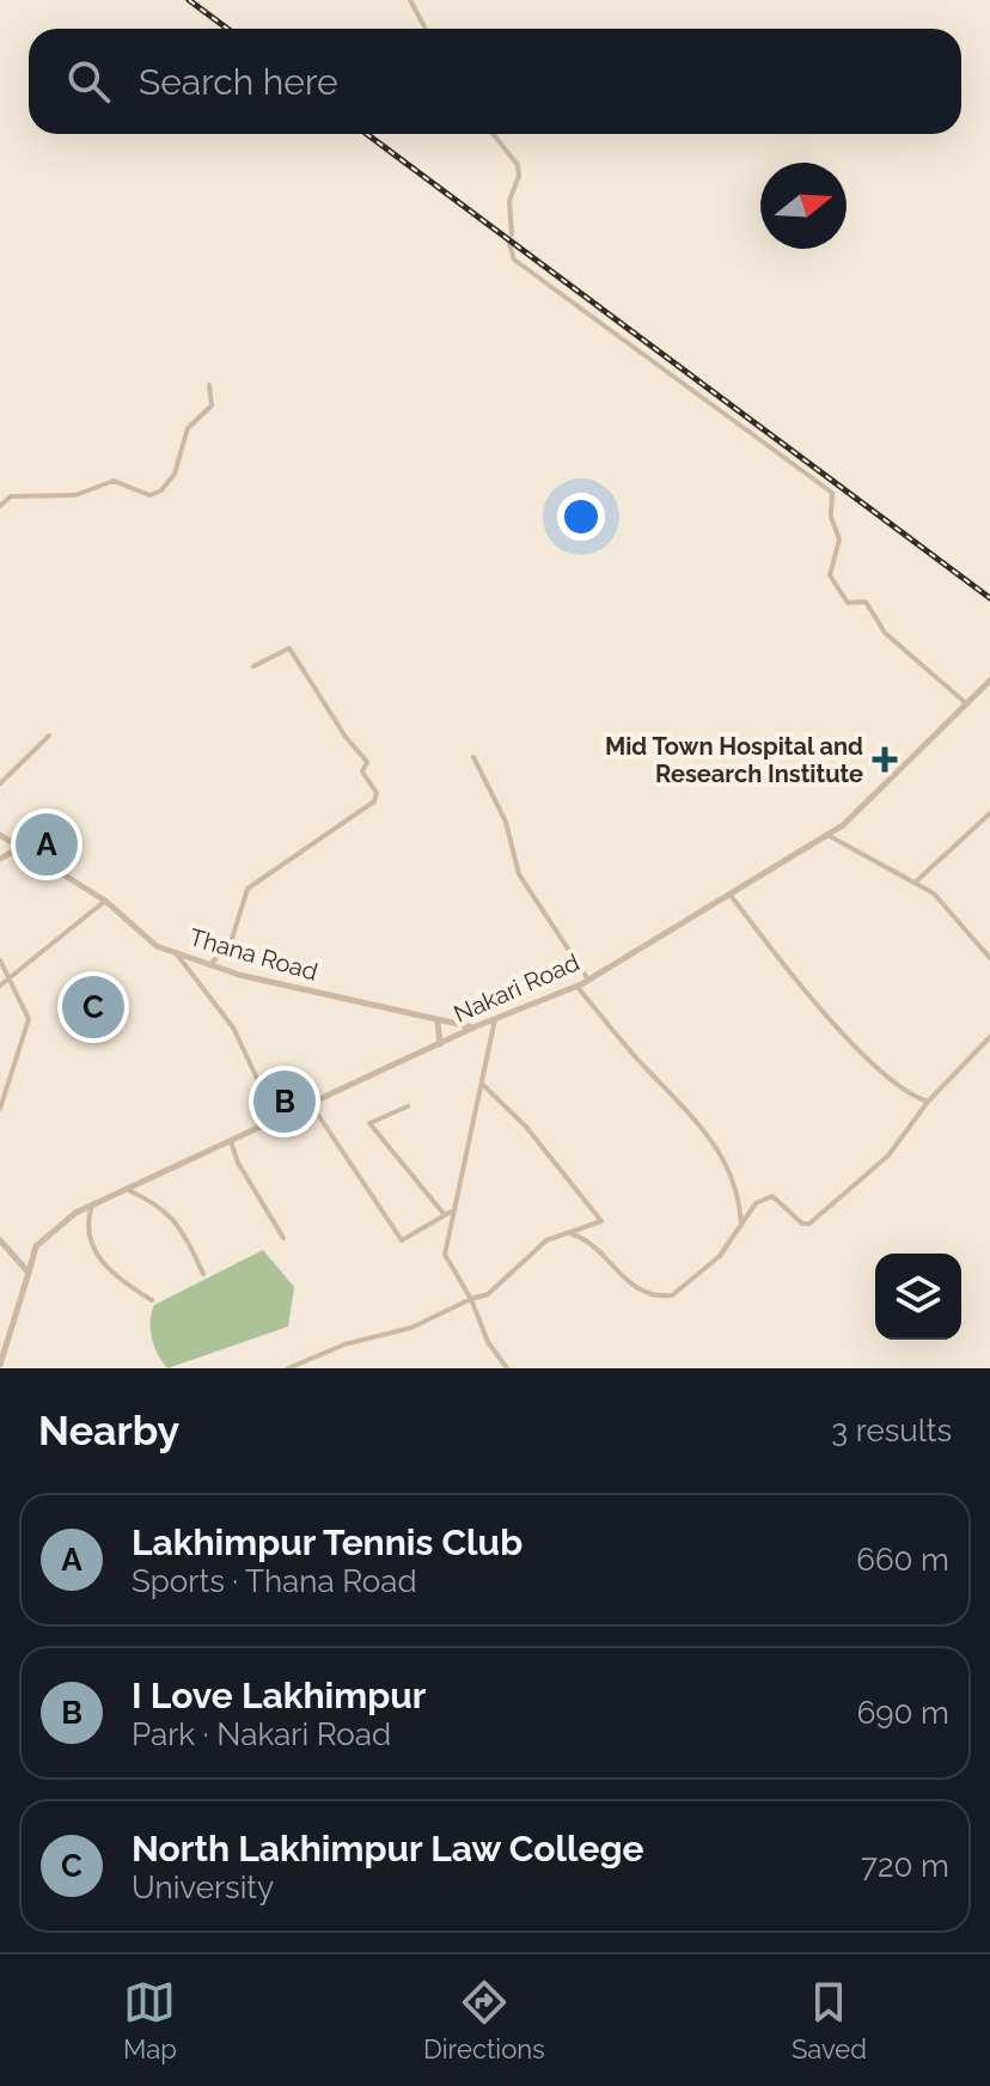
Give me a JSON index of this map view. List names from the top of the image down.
{
  "streets": {
    "street": ["Thana Road", "Nakari Road"]
  },
  "crossings": [
    ["Thana Road", "Nakari Road"]
  ],
  "places": {
    "health": ["Mid Town Hospital and Research Institute"]
  },
  "north": "right",
  "page": {
    "search": "Search here",
    "pins": ["A", "C", "B"],
    "heading": ["Nearby", "3 results"],
    "list": [
      {
        "mark": "A",
        "name": "Lakhimpur Tennis Club",
        "note": "Sports · Thana Road",
        "value": "660 m"
      },
      {
        "mark": "B",
        "name": "I Love Lakhimpur",
        "note": "Park · Nakari Road",
        "value": "690 m"
      },
      {
        "mark": "C",
        "name": "North Lakhimpur Law College",
        "note": "University",
        "value": "720 m"
      }
    ],
    "nav": ["Map", "Directions", "Saved"]
  }
}
